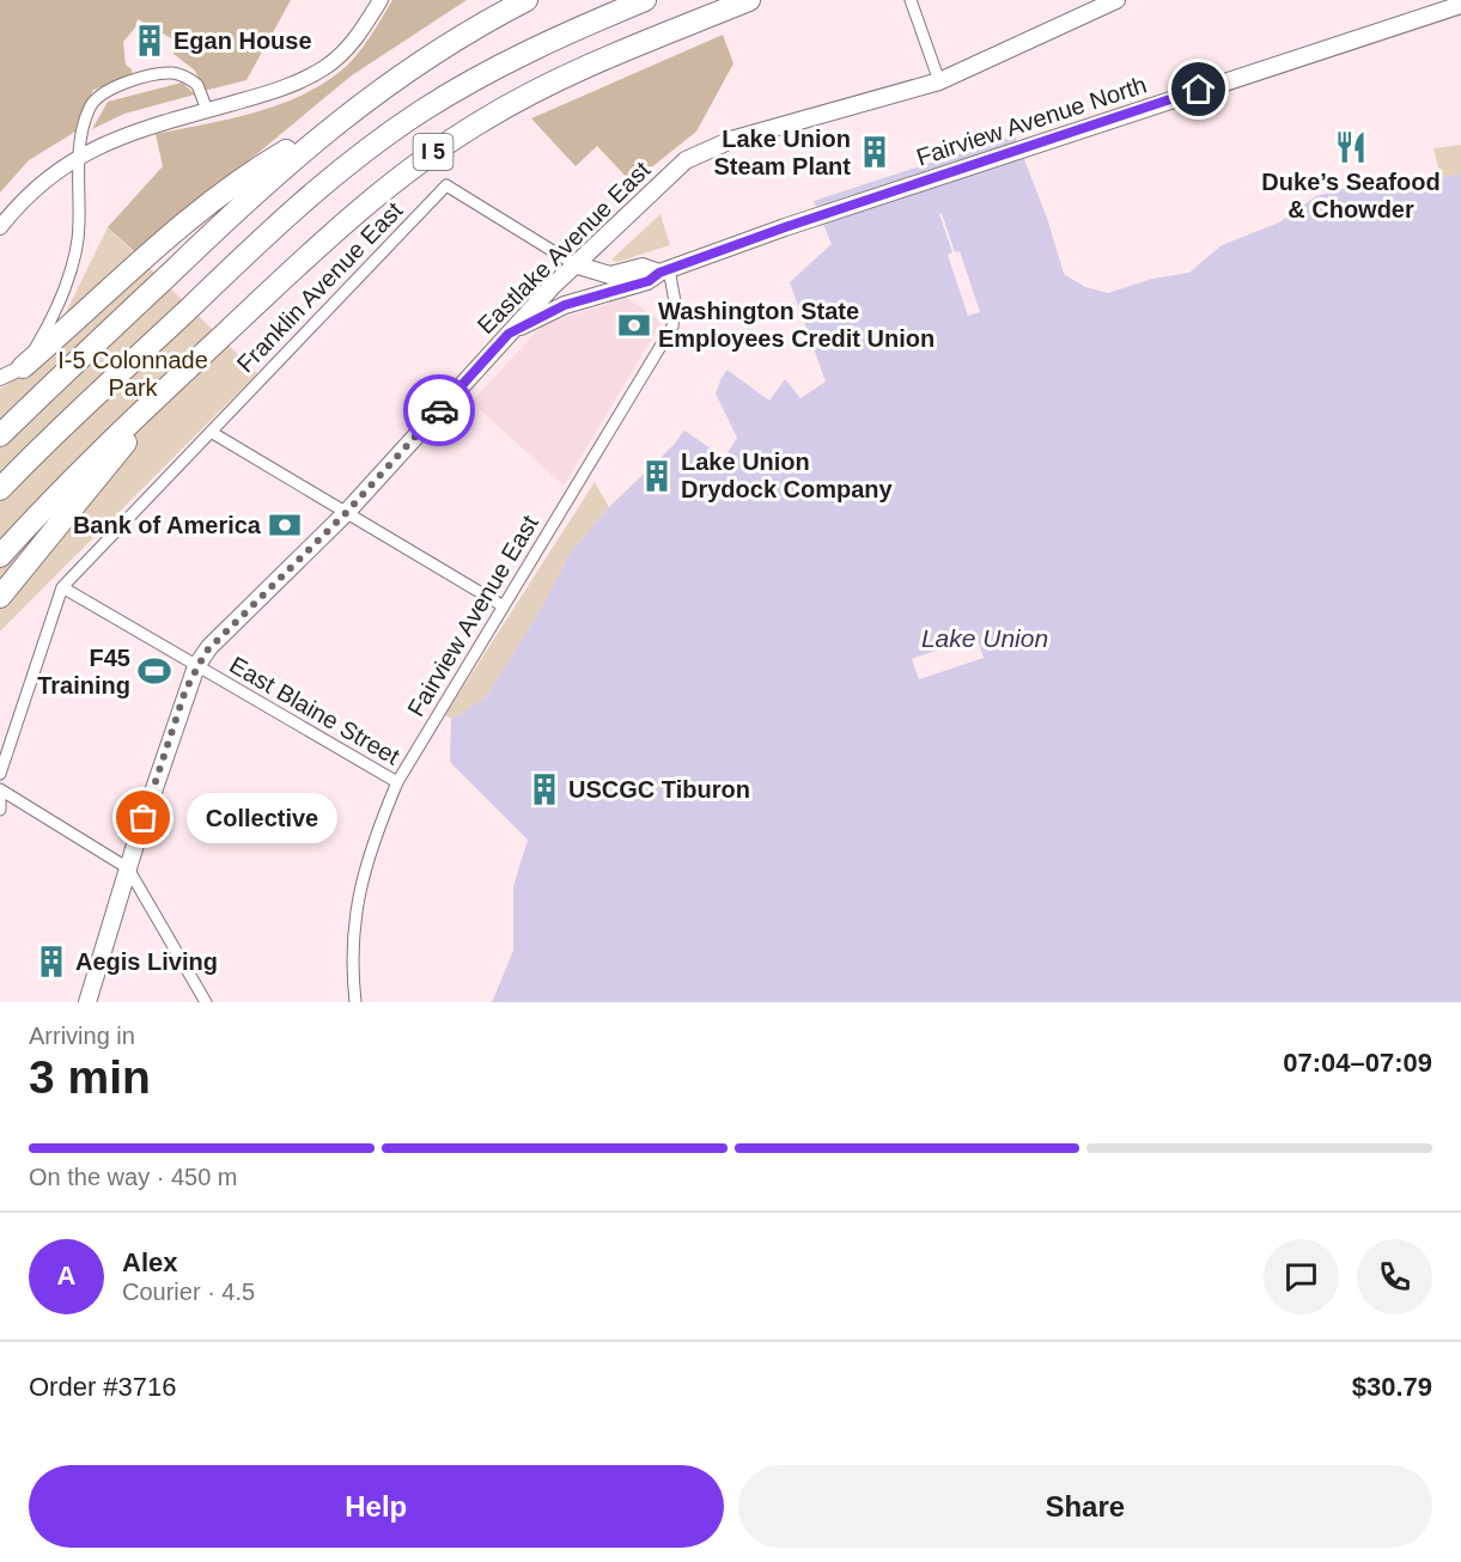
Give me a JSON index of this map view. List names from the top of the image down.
{
  "streets": {
    "highway": ["I 5"],
    "main road": ["Fairview Avenue North", "Eastlake Avenue East"],
    "street": ["Franklin Avenue East", "Fairview Avenue East", "East Blaine Street"]
  },
  "crossings": [
    ["Fairview Avenue North", "Eastlake Avenue East"],
    ["Fairview Avenue North", "Franklin Avenue East"],
    ["Fairview Avenue North", "Fairview Avenue East"],
    ["Eastlake Avenue East", "Franklin Avenue East"],
    ["Eastlake Avenue East", "East Blaine Street"],
    ["Franklin Avenue East", "East Blaine Street"],
    ["Fairview Avenue East", "East Blaine Street"]
  ],
  "water": ["Lake Union"],
  "parks": ["I-5 Colonnade Park"],
  "places": {
    "building": [
      "Egan House",
      "Lake Union Steam Plant",
      "Lake Union Drydock Company",
      "USCGC Tiburon",
      "Aegis Living"
    ],
    "restaurant": ["Duke’s Seafood & Chowder"],
    "bank": ["Washington State Employees Credit Union", "Bank of America"],
    "sports": ["F45 Training"],
    "other": ["Collective"]
  },
  "page": {
    "bubble": "Collective",
    "heading": ["3 min", "Arriving in", "07:04–07:09"],
    "panel": [
      "Alex",
      "Courier · 4.5",
      "Order #3716",
      "$30.79"
    ],
    "bar": "On the way · 450 m",
    "round": "A",
    "buttons": ["Help", "Share"]
  }
}
